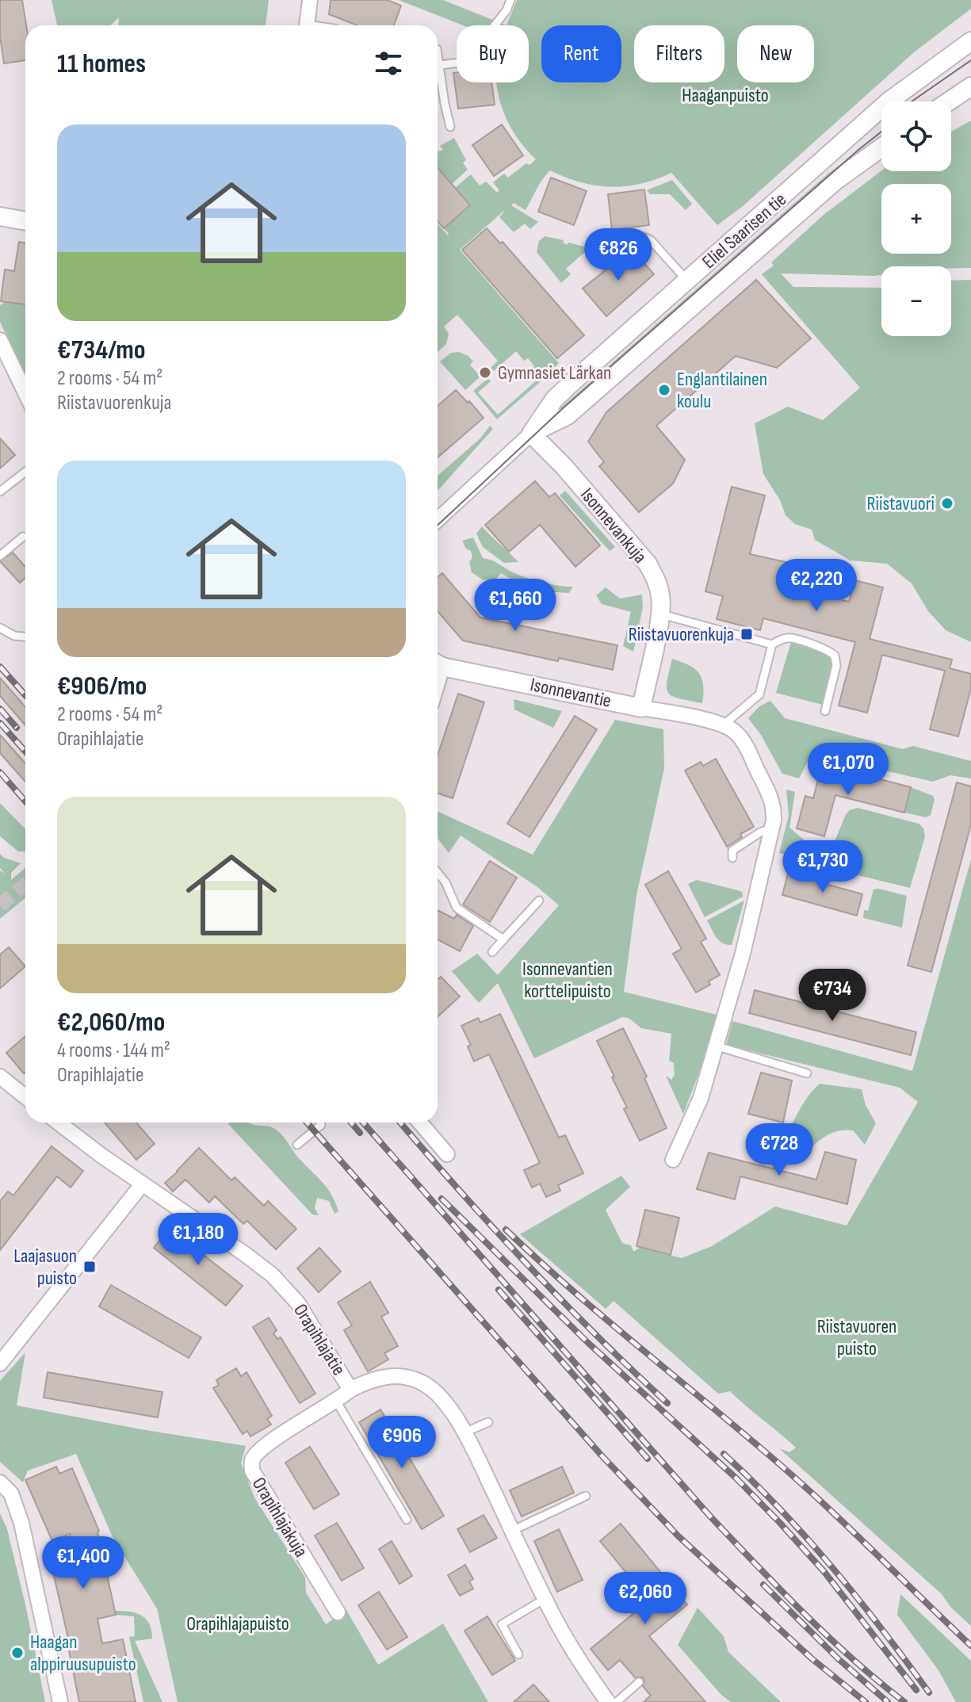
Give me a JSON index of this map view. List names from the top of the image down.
{
  "streets": {
    "street": [
      "Eliel Saarisen tie",
      "Isonnevankuja",
      "Isonnevantie",
      "Orapihlajatie",
      "Orapihlajakuja"
    ]
  },
  "crossings": [
    ["Eliel Saarisen tie", "Isonnevankuja"],
    ["Isonnevankuja", "Isonnevantie"],
    ["Orapihlajatie", "Orapihlajakuja"]
  ],
  "parks": [
    "Haaganpuisto",
    "Isonnevantien korttelipuisto",
    "Riistavuoren puisto",
    "Orapihlajapuisto"
  ],
  "places": {
    "other": [
      "Gymnasiet Lärkan",
      "Englantilainen koulu",
      "Riistavuori",
      "Haagan alppiruusupuisto"
    ],
    "transit": ["Riistavuorenkuja", "Laajasuon puisto"]
  },
  "page": {
    "chip": [
      "Buy",
      "Rent",
      "Filters",
      "New"
    ],
    "heading": "11 homes",
    "map_buttons": ["+", "−"],
    "list": [
      {
        "name": "€734/mo",
        "note": "2 rooms · 54 m² · Riistavuorenkuja"
      },
      {
        "name": "€906/mo",
        "note": "2 rooms · 54 m² · Orapihlajatie"
      },
      {
        "name": "€2,060/mo",
        "note": "4 rooms · 144 m² · Orapihlajatie"
      }
    ],
    "price": [
      "€826",
      "€2,220",
      "€1,660",
      "€1,070",
      "€1,730",
      "€734",
      "€728",
      "€1,180",
      "€906",
      "€1,400",
      "€2,060"
    ]
  }
}
